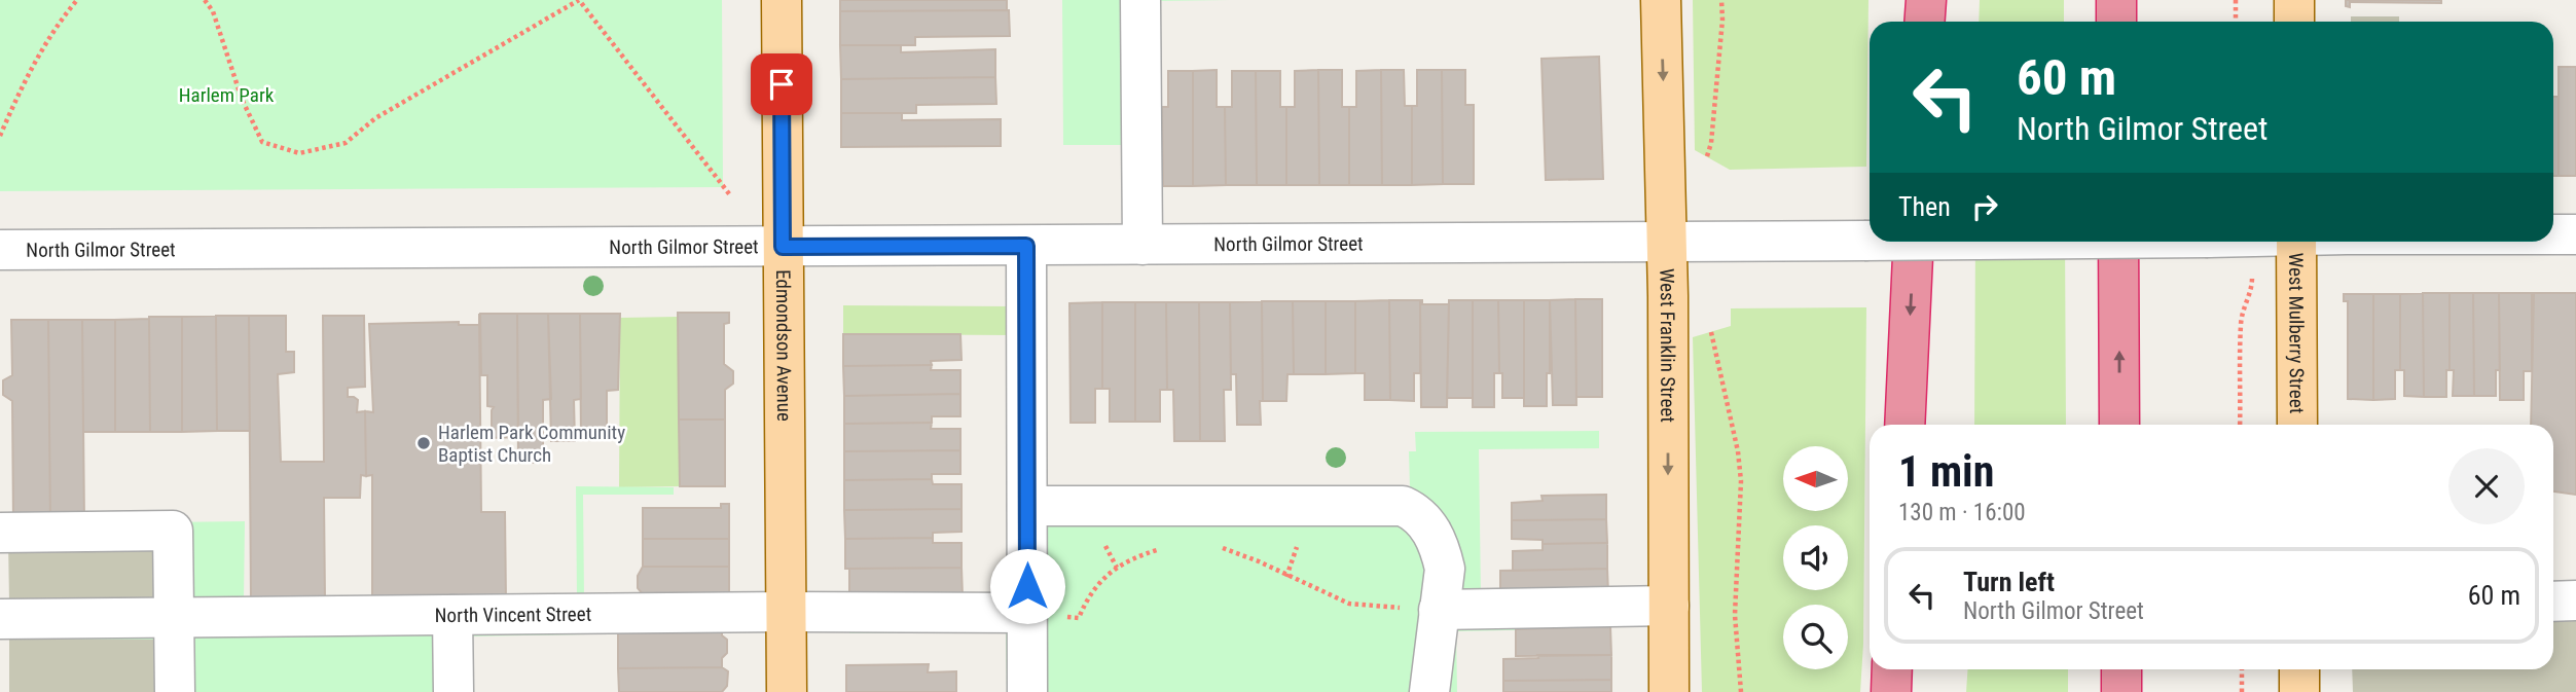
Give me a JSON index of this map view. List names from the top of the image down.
{
  "streets": {
    "main road": ["West Mulberry Street", "West Franklin Street", "Edmondson Avenue"],
    "street": ["North Gilmor Street", "North Vincent Street"]
  },
  "crossings": [
    ["North Gilmor Street", "West Franklin Street"],
    ["North Gilmor Street", "Edmondson Avenue"],
    ["Edmondson Avenue", "North Vincent Street"]
  ],
  "one_way": ["West Franklin Street"],
  "parks": ["Harlem Park"],
  "places": ["Harlem Park Community Baptist Church"],
  "north": "left",
  "page": {
    "turn": ["60 m", "North Gilmor Street"],
    "then": "Then",
    "heading": ["1 min", "130 m · 16:00"],
    "list": [
      {
        "name": "Turn left",
        "note": "North Gilmor Street",
        "value": "60 m"
      }
    ]
  }
}
